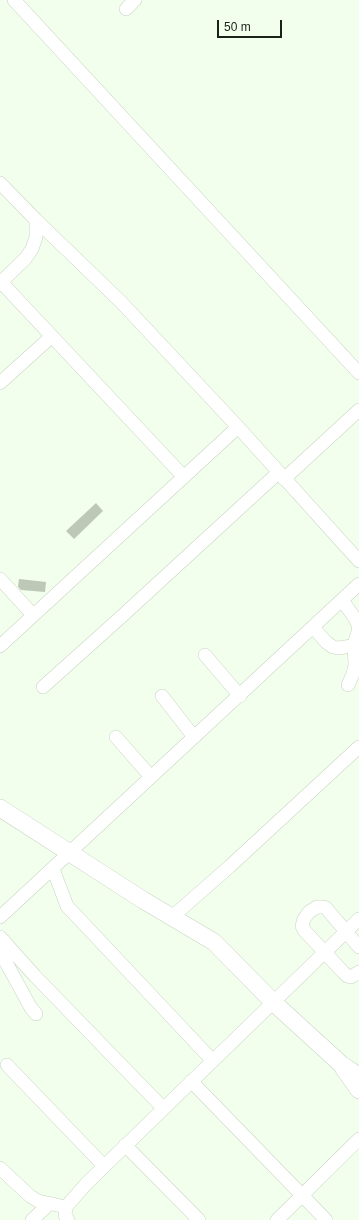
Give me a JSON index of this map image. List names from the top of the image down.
{
  "scale_bar": "50 m"
}
